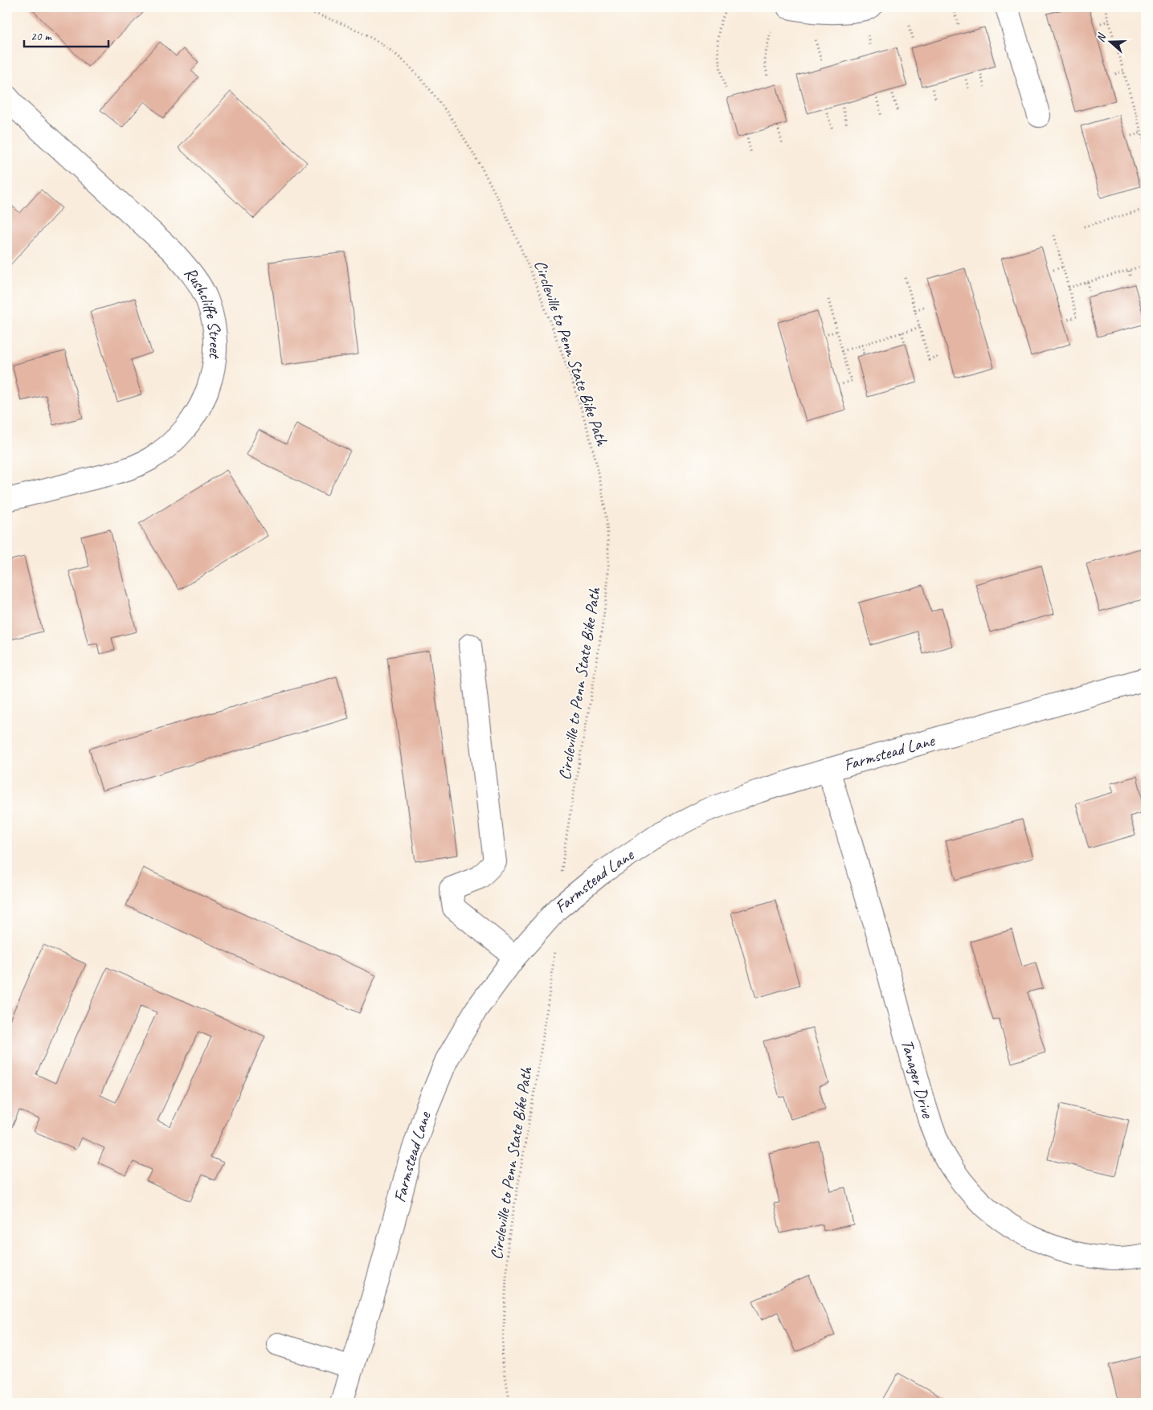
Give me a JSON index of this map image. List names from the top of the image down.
{
  "streets": {
    "street": ["Rushcliffe Street", "Farmstead Lane", "Tanager Drive"],
    "path": ["Circleville to Penn State Bike Path"]
  },
  "crossings": [
    ["Farmstead Lane", "Tanager Drive"]
  ],
  "scale_bar": "20 m",
  "north": "left"
}
